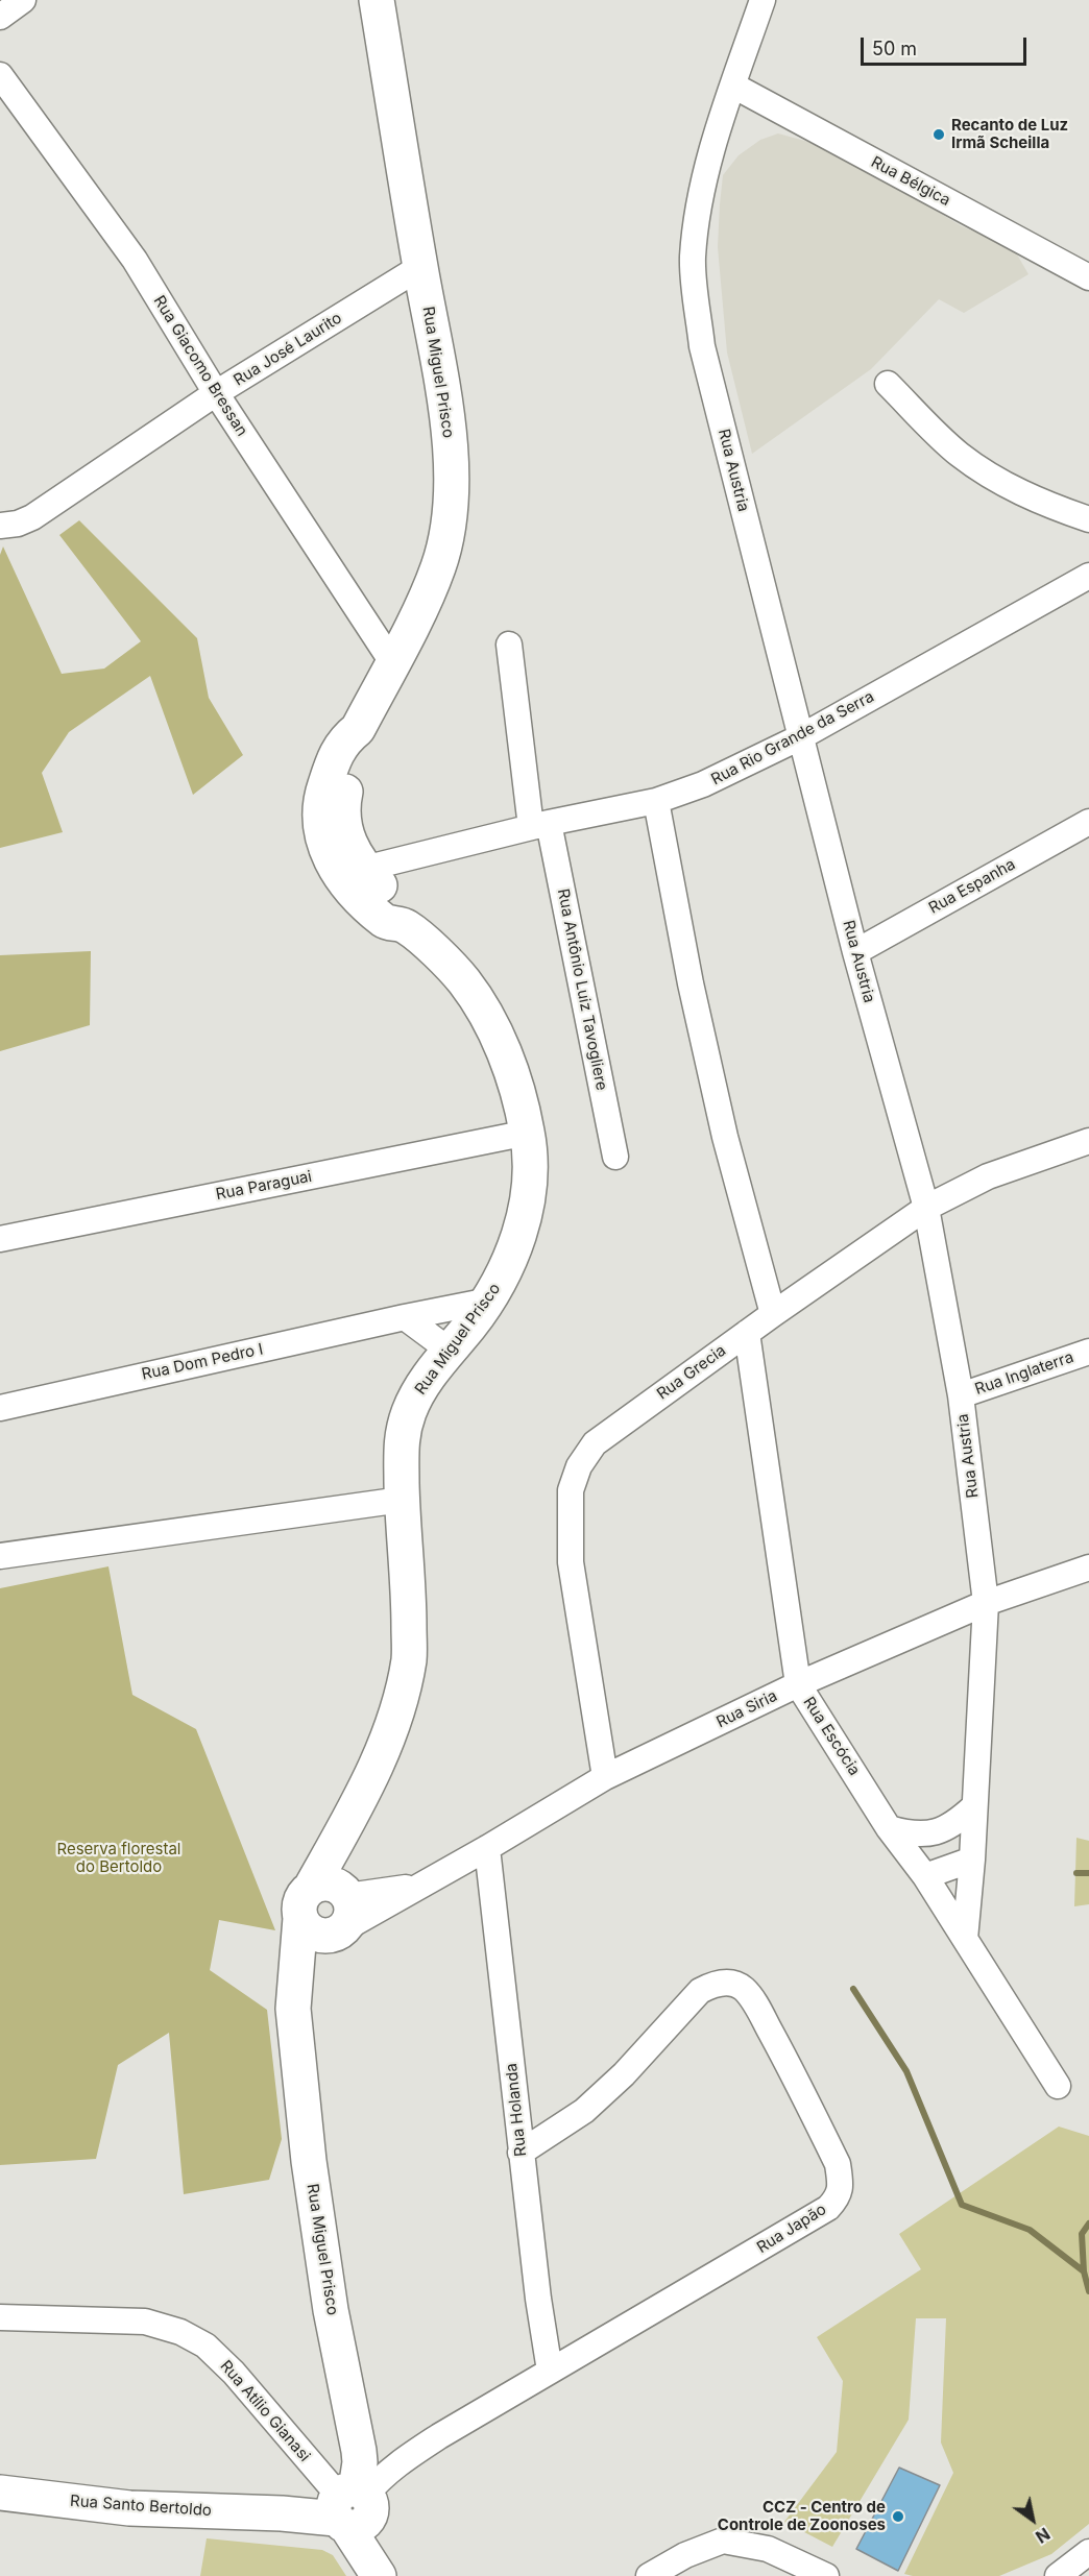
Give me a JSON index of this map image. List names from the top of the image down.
{
  "streets": {
    "street": [
      "Rua Bélgica",
      "Rua José Laurito",
      "Rua Giacomo Bressan",
      "Rua Miguel Prisco",
      "Rua Austria",
      "Rua Rio Grande da Serra",
      "Rua Espanha",
      "Rua Antônio Luiz Tavogliere",
      "Rua Paraguai",
      "Rua Dom Pedro I",
      "Rua Grecia",
      "Rua Inglaterra",
      "Rua Siria",
      "Rua Escócia",
      "Rua Holanda",
      "Rua Japão",
      "Rua Atílio Gianasi",
      "Rua Santo Bertoldo"
    ]
  },
  "crossings": [
    ["Rua Bélgica", "Rua Austria"],
    ["Rua José Laurito", "Rua Giacomo Bressan"],
    ["Rua José Laurito", "Rua Miguel Prisco"],
    ["Rua Giacomo Bressan", "Rua Miguel Prisco"],
    ["Rua Miguel Prisco", "Rua Rio Grande da Serra"],
    ["Rua Miguel Prisco", "Rua Paraguai"],
    ["Rua Miguel Prisco", "Rua Dom Pedro I"],
    ["Rua Miguel Prisco", "Rua Siria"],
    ["Rua Miguel Prisco", "Rua Japão"],
    ["Rua Miguel Prisco", "Rua Atílio Gianasi"],
    ["Rua Miguel Prisco", "Rua Santo Bertoldo"],
    ["Rua Austria", "Rua Rio Grande da Serra"],
    ["Rua Austria", "Rua Espanha"],
    ["Rua Austria", "Rua Grecia"],
    ["Rua Austria", "Rua Inglaterra"],
    ["Rua Austria", "Rua Siria"],
    ["Rua Austria", "Rua Escócia"],
    ["Rua Rio Grande da Serra", "Rua Antônio Luiz Tavogliere"],
    ["Rua Grecia", "Rua Siria"],
    ["Rua Grecia", "Rua Escócia"],
    ["Rua Siria", "Rua Escócia"],
    ["Rua Siria", "Rua Holanda"],
    ["Rua Holanda", "Rua Japão"],
    ["Rua Japão", "Rua Atílio Gianasi"],
    ["Rua Japão", "Rua Santo Bertoldo"],
    ["Rua Atílio Gianasi", "Rua Santo Bertoldo"]
  ],
  "parks": ["Reserva florestal do Bertoldo"],
  "places": ["Recanto de Luz Irmã Scheilla", "CCZ - Centro de Controle de Zoonoses"],
  "scale_bar": "50 m",
  "north": "bottom right"
}
